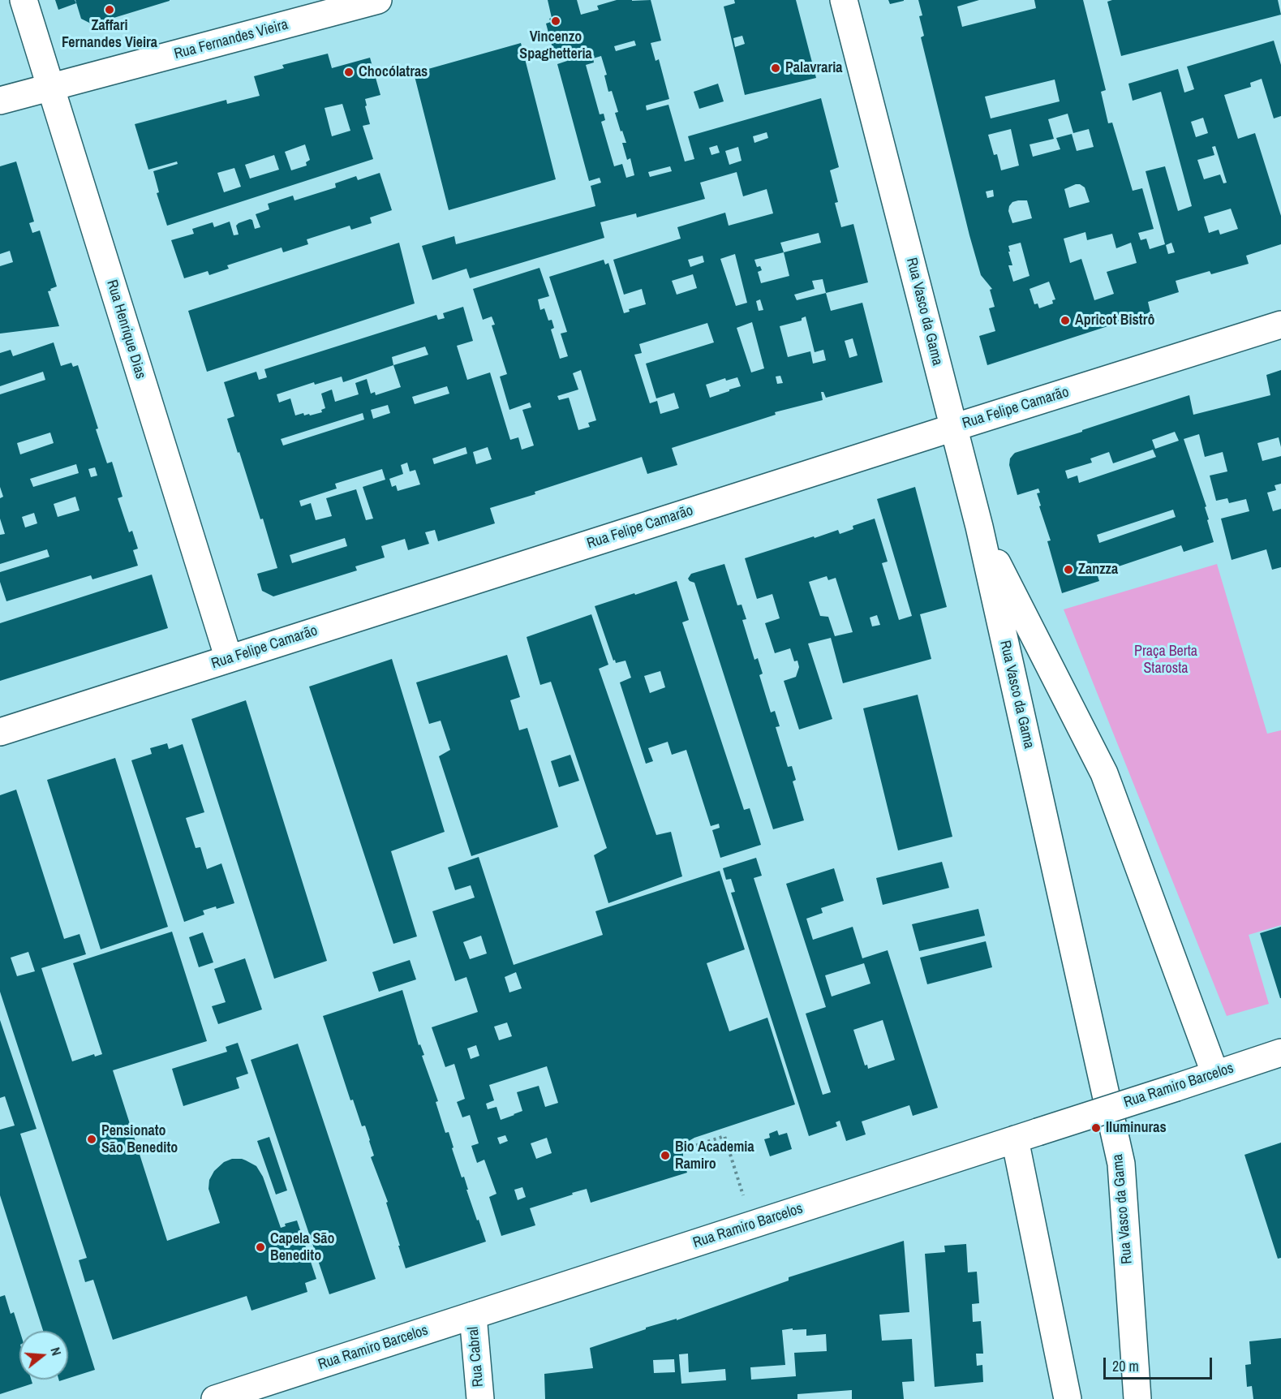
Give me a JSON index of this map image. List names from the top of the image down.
{
  "streets": {
    "street": [
      "Rua Fernandes Vieira",
      "Rua Vasco da Gama",
      "Rua Henrique Dias",
      "Rua Felipe Camarão",
      "Rua Ramiro Barcelos",
      "Rua Cabral"
    ]
  },
  "crossings": [
    ["Rua Fernandes Vieira", "Rua Henrique Dias"],
    ["Rua Vasco da Gama", "Rua Felipe Camarão"],
    ["Rua Henrique Dias", "Rua Felipe Camarão"],
    ["Rua Ramiro Barcelos", "Rua Cabral"]
  ],
  "parks": ["Praça Berta Starosta"],
  "places": [
    "Zaffari Fernandes Vieira",
    "Vincenzo Spaghetteria",
    "Palavraria",
    "Chocólatras",
    "Apricot Bistrô",
    "Zanzza",
    "Iluminuras",
    "Pensionato São Benedito",
    "Bio Academia Ramiro",
    "Capela São Benedito"
  ],
  "scale_bar": "20 m",
  "north": "right"
}
